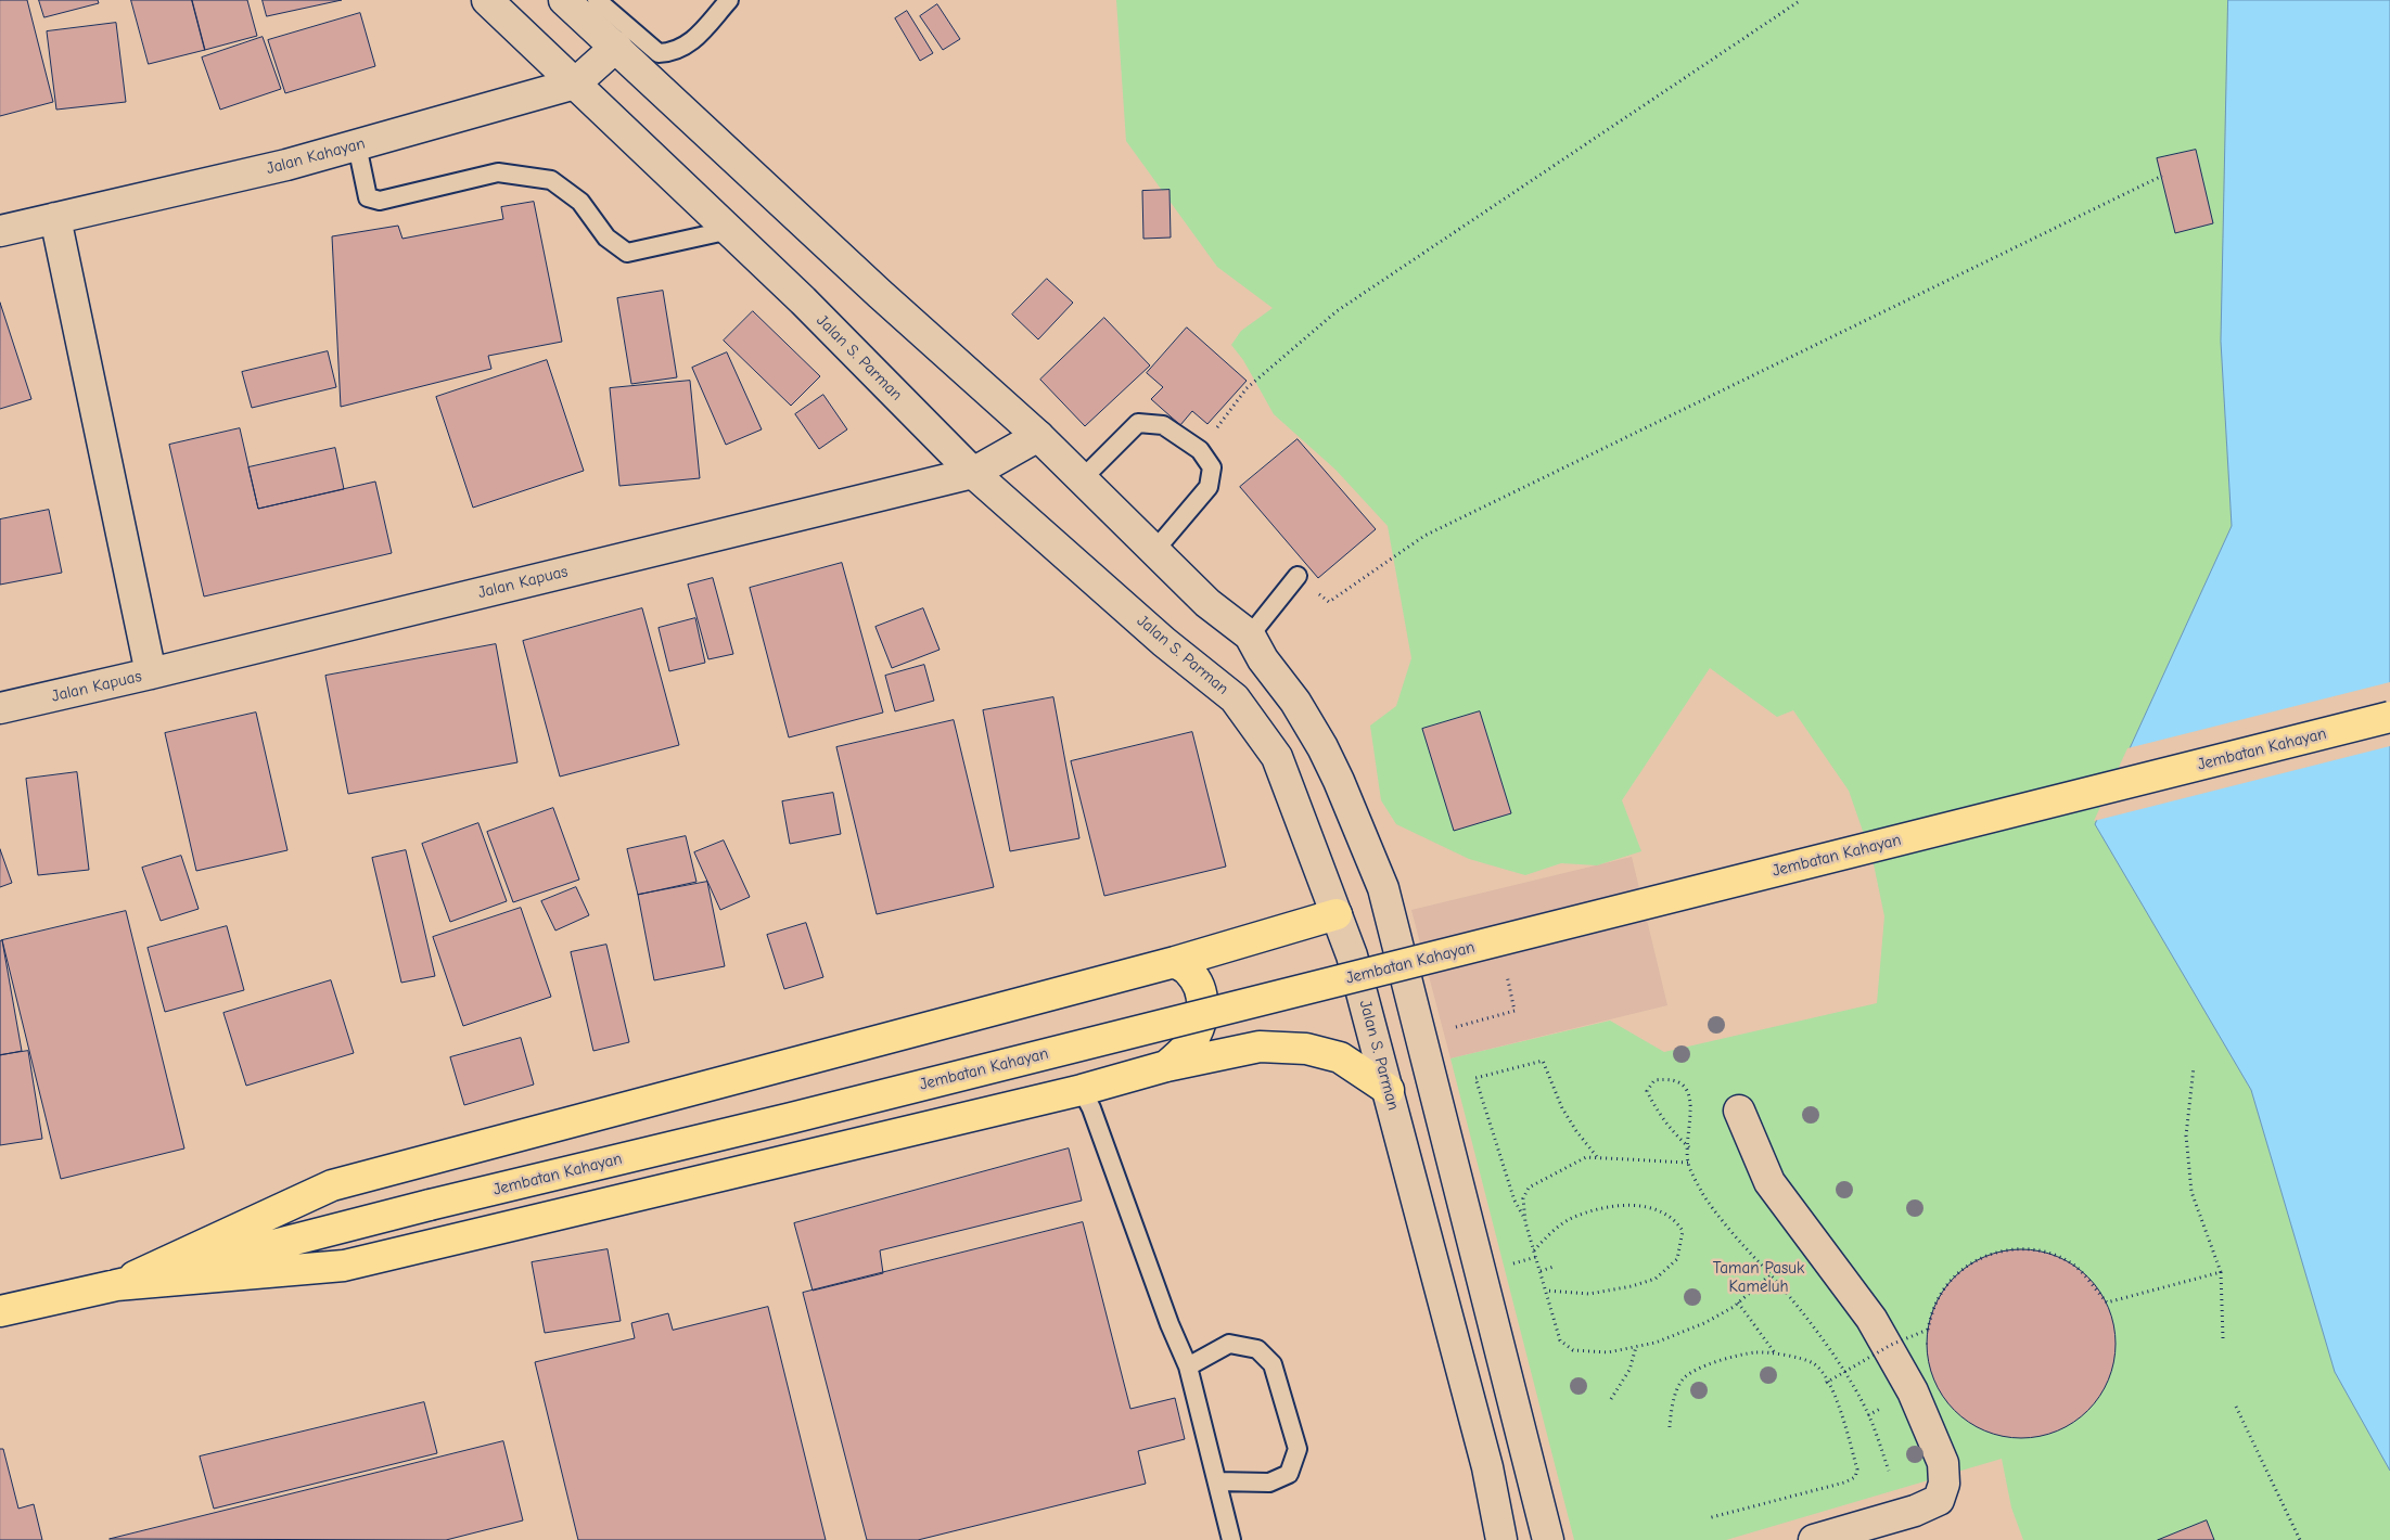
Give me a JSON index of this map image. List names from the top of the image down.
{
  "streets": {
    "highway": ["Jembatan Kahayan"],
    "main road": ["Jalan Kahayan", "Jalan S. Parman", "Jalan Kapuas"]
  },
  "crossings": [
    ["Jalan Kahayan", "Jalan S. Parman"],
    ["Jalan S. Parman", "Jalan Kapuas"]
  ],
  "parks": ["Taman Pasuk Kameluh"]
}
